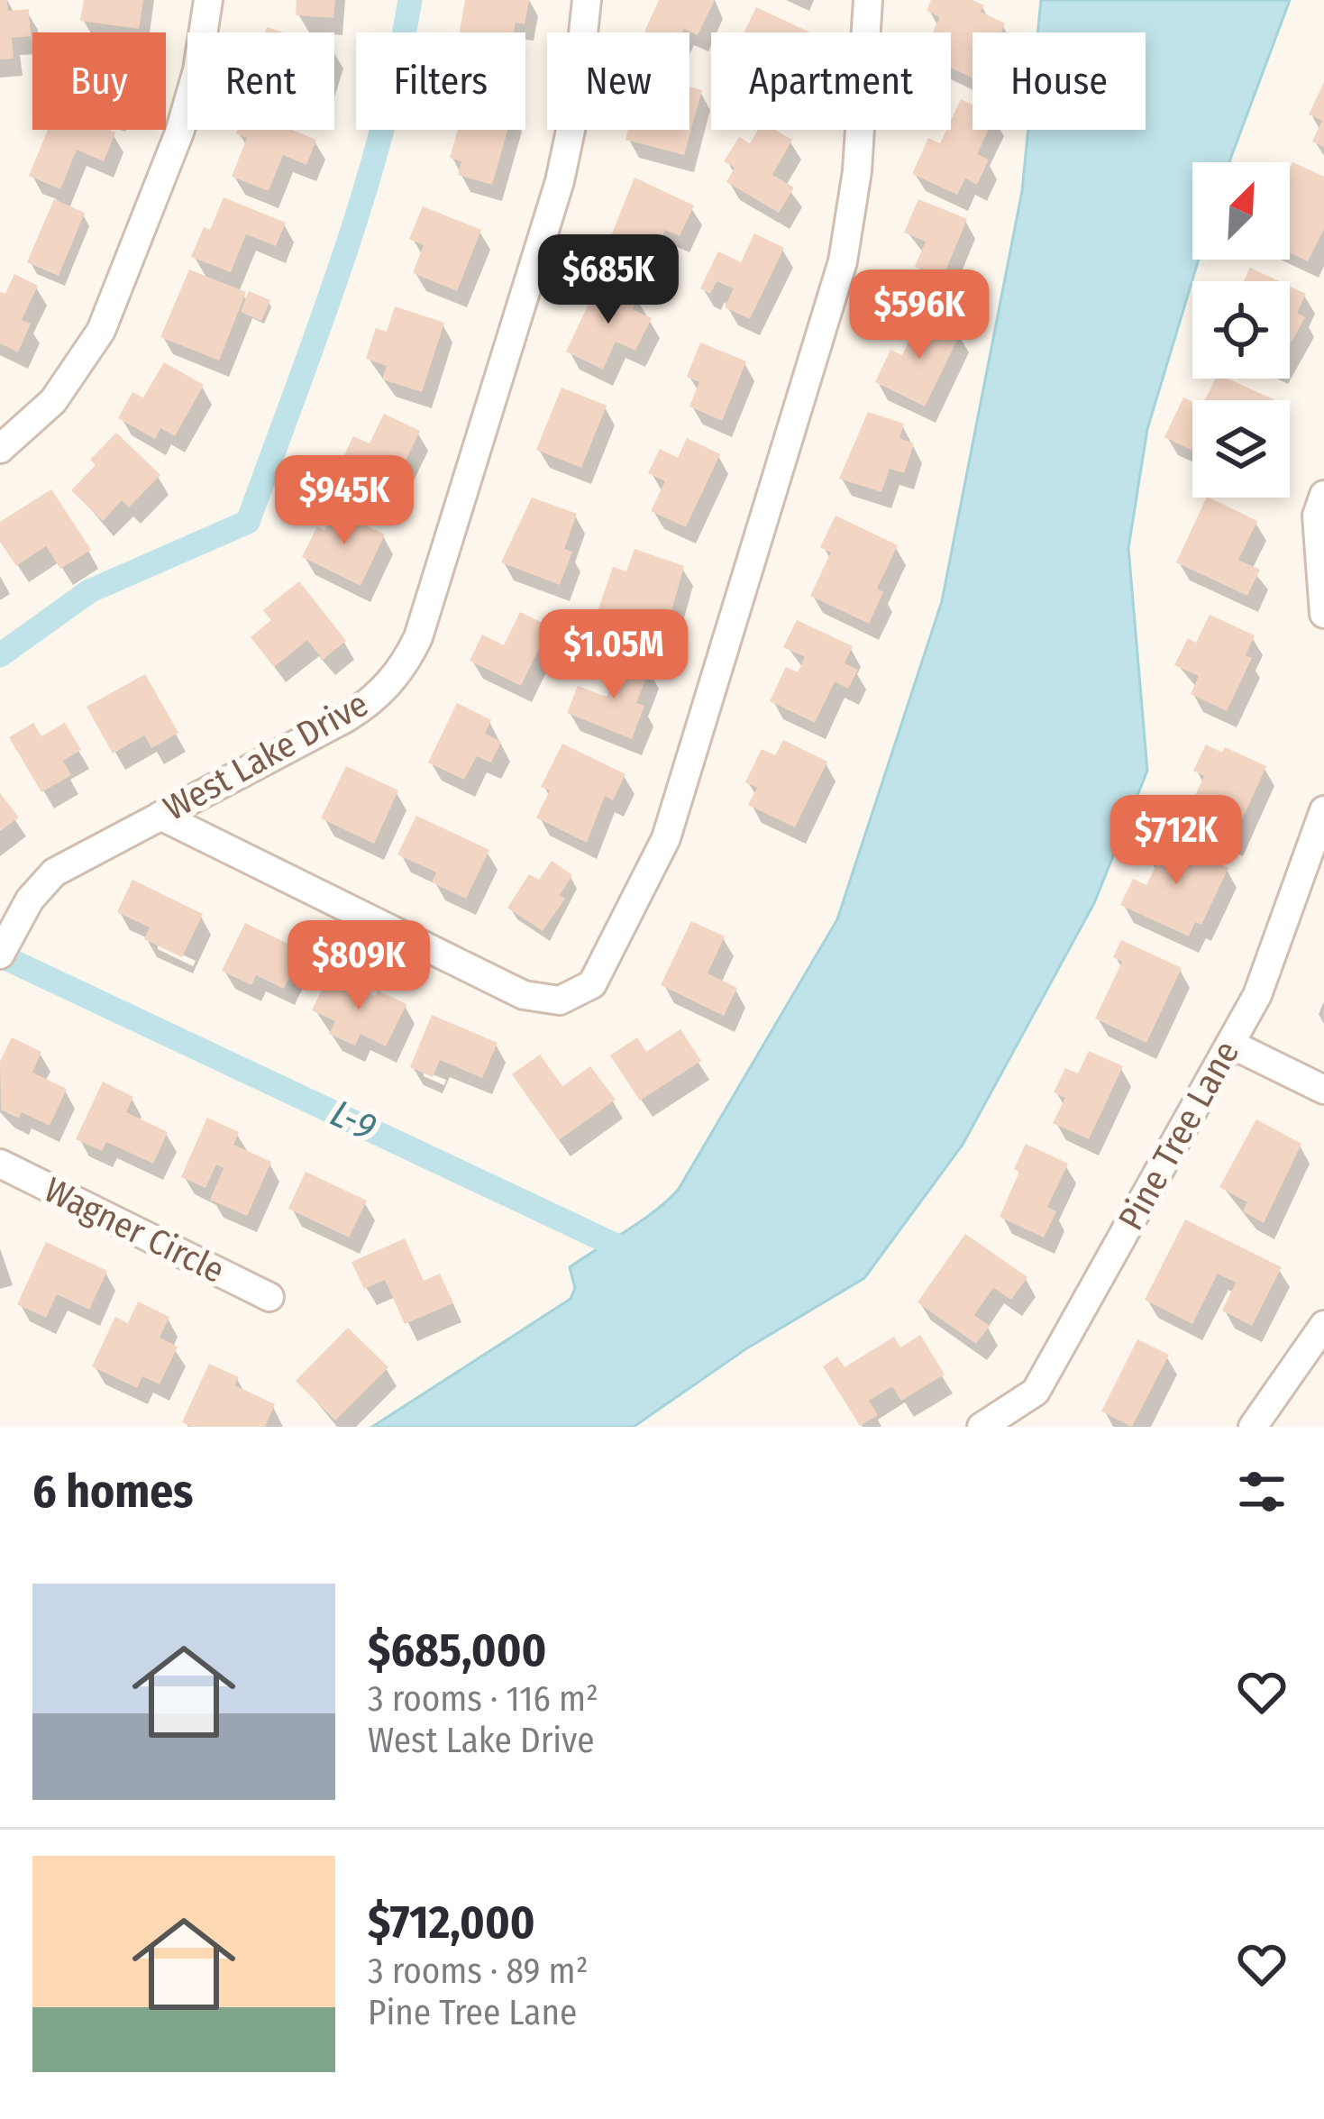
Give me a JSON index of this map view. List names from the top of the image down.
{
  "streets": {
    "street": ["West Lake Drive", "Pine Tree Lane", "Wagner Circle"]
  },
  "water": ["L-9"],
  "north": "top right",
  "page": {
    "chip": [
      "Buy",
      "Rent",
      "Filters",
      "New",
      "Apartment",
      "House"
    ],
    "price": [
      "$685K",
      "$596K",
      "$945K",
      "$1.05M",
      "$712K",
      "$809K"
    ],
    "heading": "6 homes",
    "list": [
      {
        "name": "$685,000",
        "note": "3 rooms · 116 m² · West Lake Drive"
      },
      {
        "name": "$712,000",
        "note": "3 rooms · 89 m² · Pine Tree Lane"
      }
    ]
  }
}
